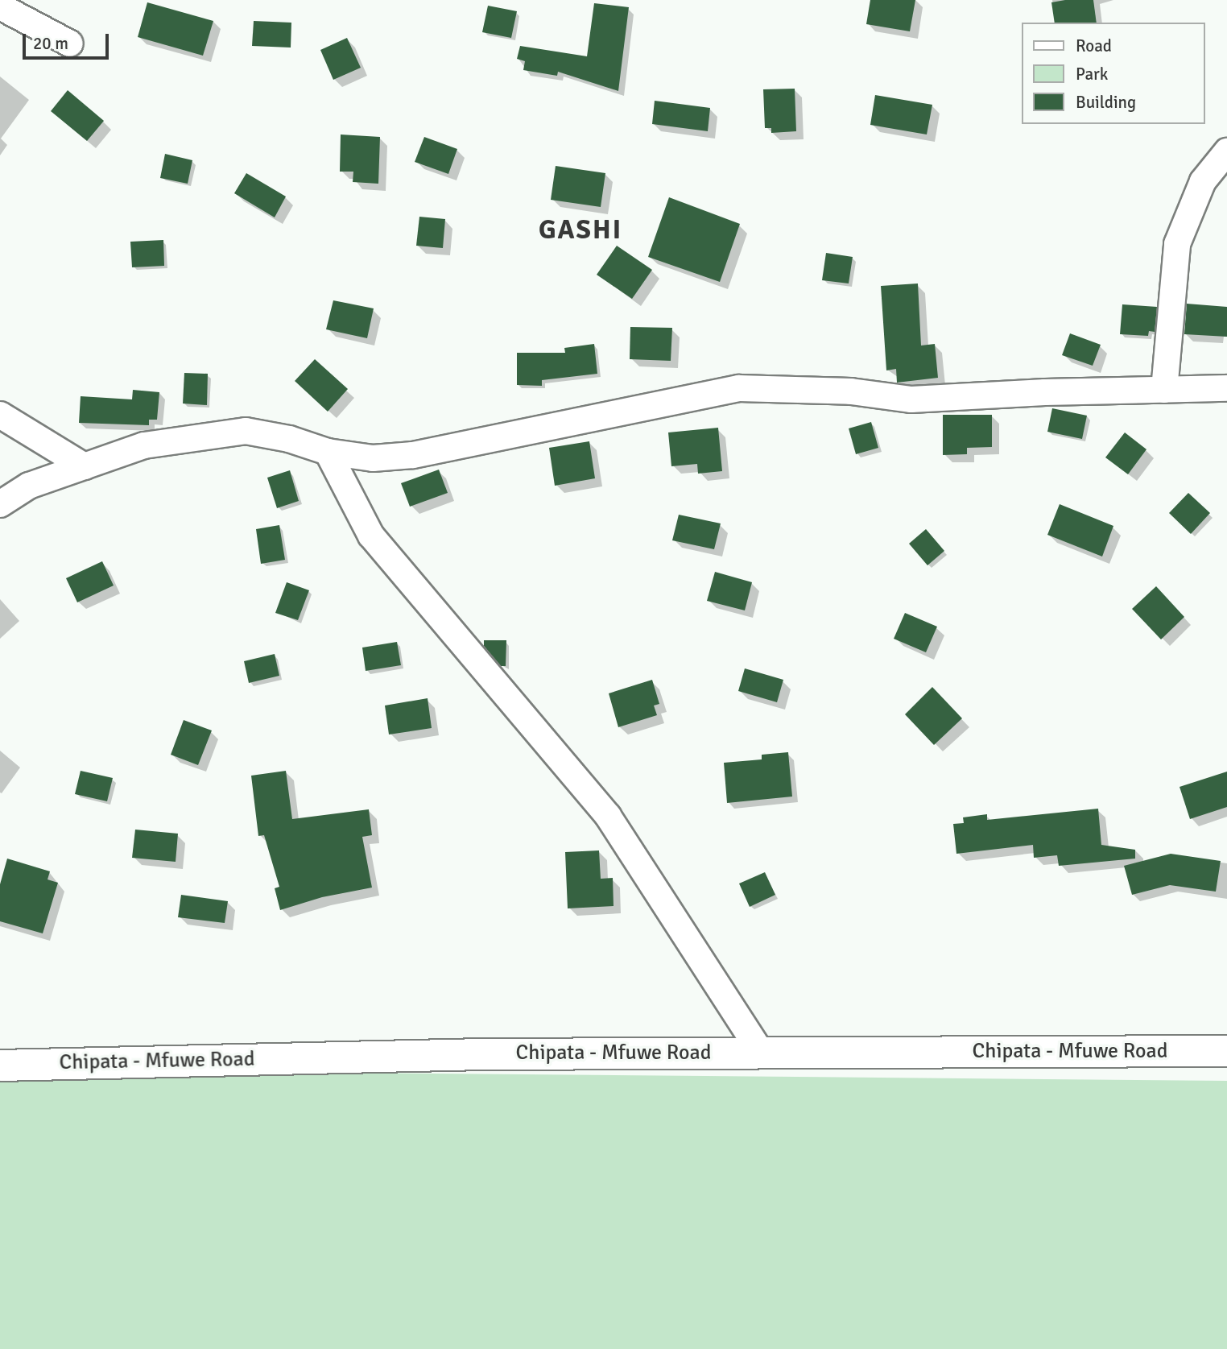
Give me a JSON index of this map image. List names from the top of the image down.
{
  "streets": {
    "main road": ["Chipata - Mfuwe Road"]
  },
  "districts": ["GASHI"],
  "legend": ["Road", "Park", "Building"],
  "scale_bar": "20 m"
}
